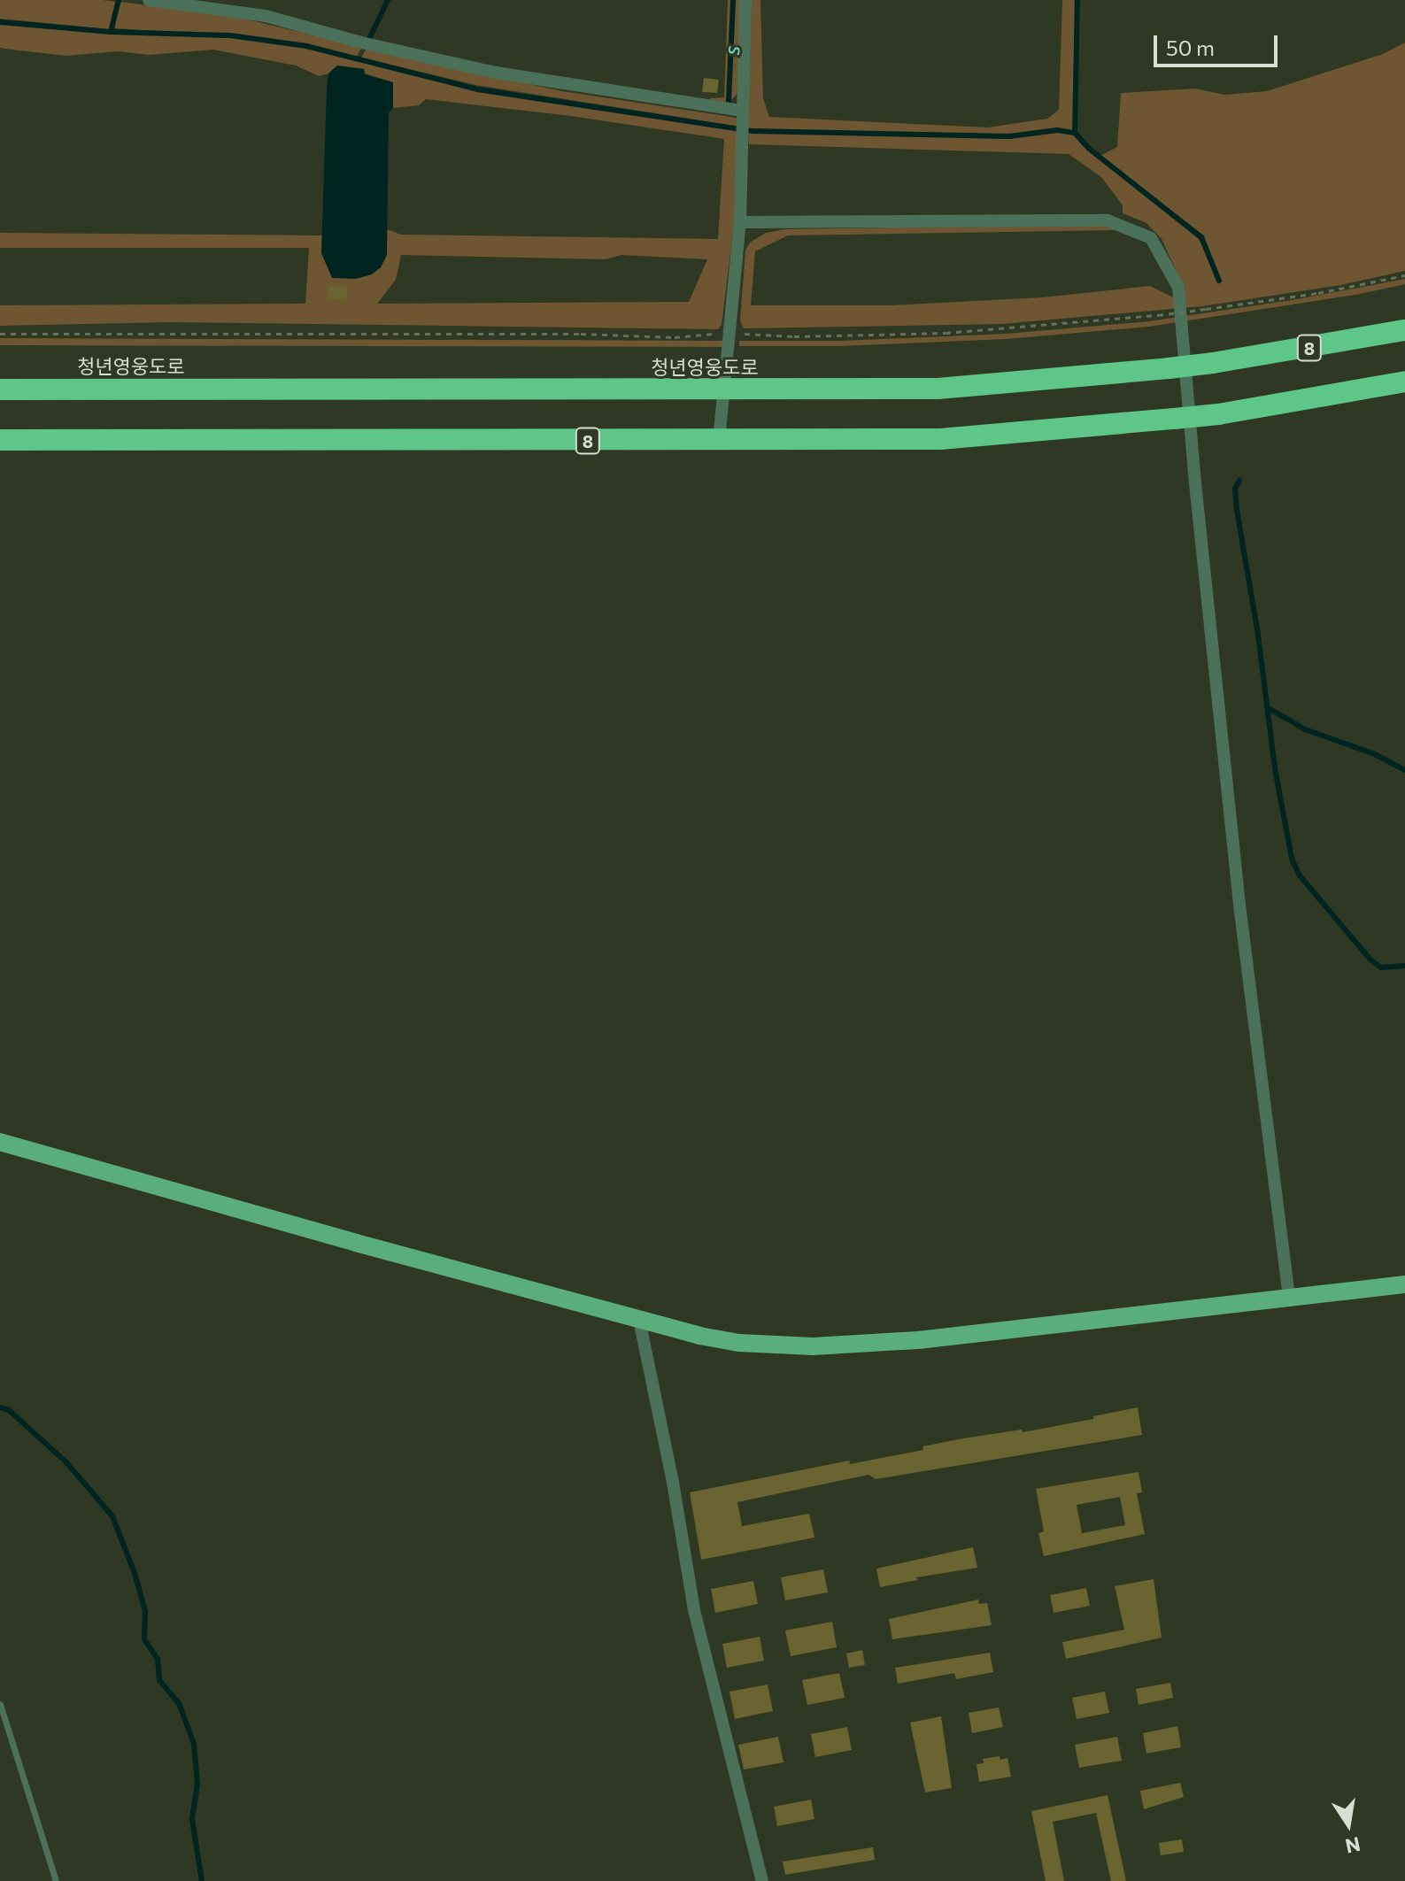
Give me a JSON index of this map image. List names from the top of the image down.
{
  "streets": {
    "highway": ["8", "청년영웅도로"]
  },
  "water": ["s"],
  "scale_bar": "50 m",
  "north": "bottom"
}
